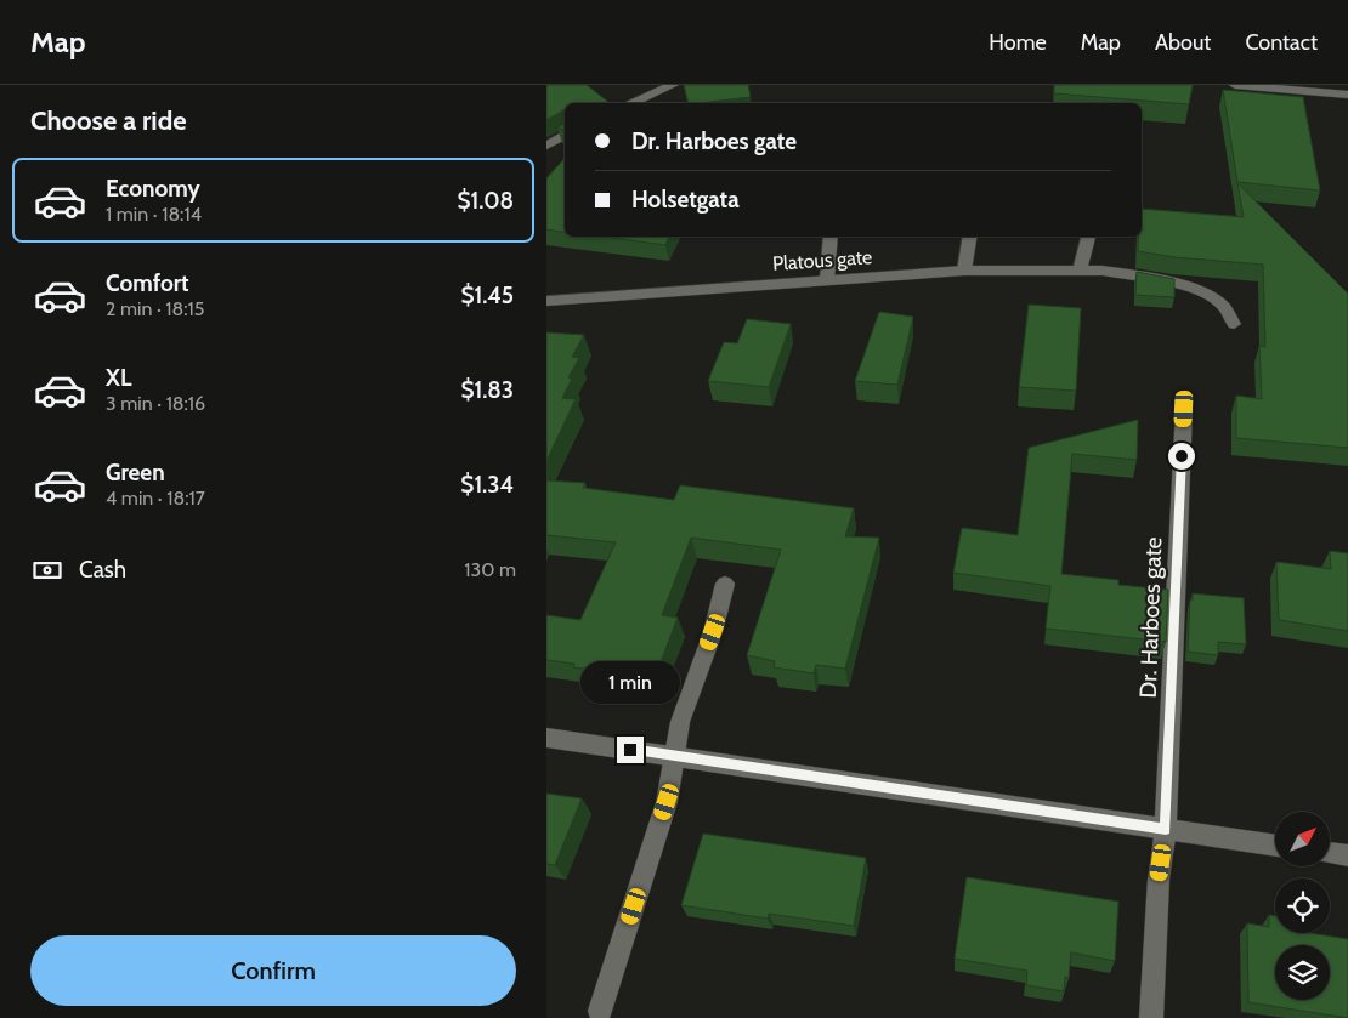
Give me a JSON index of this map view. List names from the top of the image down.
{
  "streets": {
    "street": ["Platous gate", "Dr. Harboes gate"]
  },
  "north": "top right",
  "page": {
    "header": "Map",
    "nav": [
      "Home",
      "Map",
      "About",
      "Contact"
    ],
    "heading": "Choose a ride",
    "banner": ["Dr. Harboes gate", "Holsetgata"],
    "list": [
      {
        "name": "Economy",
        "note": "1 min · 18:14",
        "value": "$1.08"
      },
      {
        "name": "Comfort",
        "note": "2 min · 18:15",
        "value": "$1.45"
      },
      {
        "name": "XL",
        "note": "3 min · 18:16",
        "value": "$1.83"
      },
      {
        "name": "Green",
        "note": "4 min · 18:17",
        "value": "$1.34"
      }
    ],
    "pay": ["Cash", "130 m"],
    "bubble": "1 min",
    "buttons": "Confirm"
  }
}
